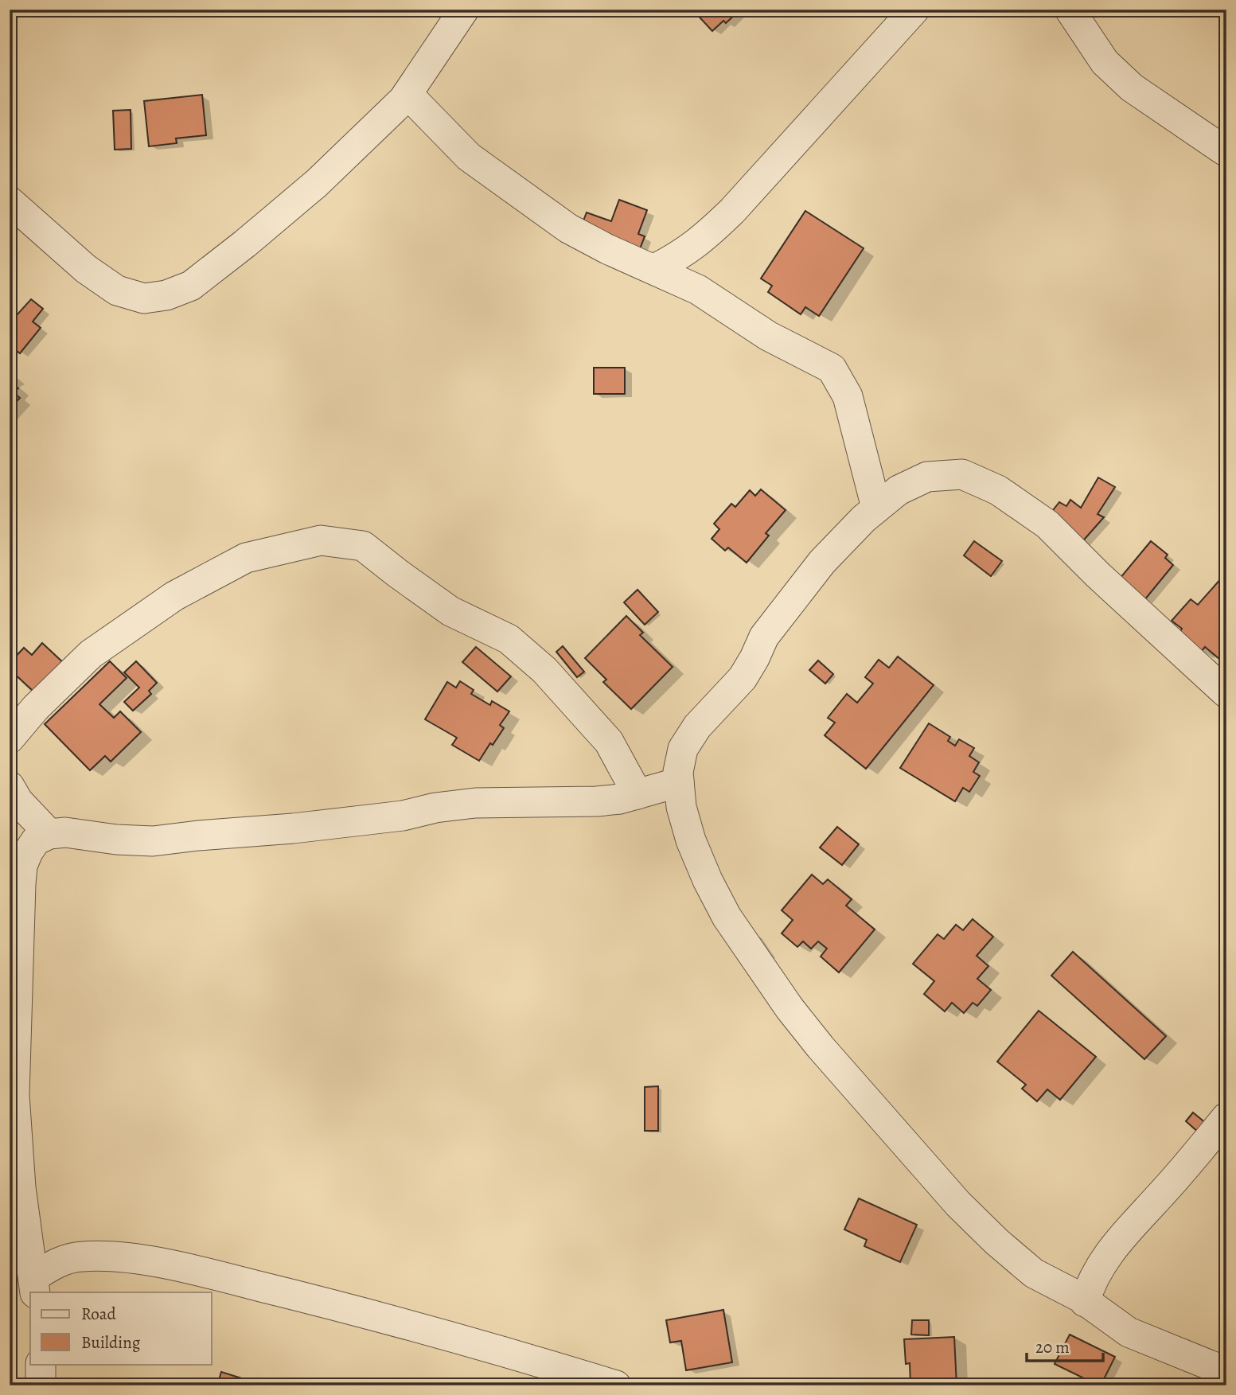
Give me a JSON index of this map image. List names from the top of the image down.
{
  "legend": ["Road", "Building"],
  "scale_bar": "20 m"
}
